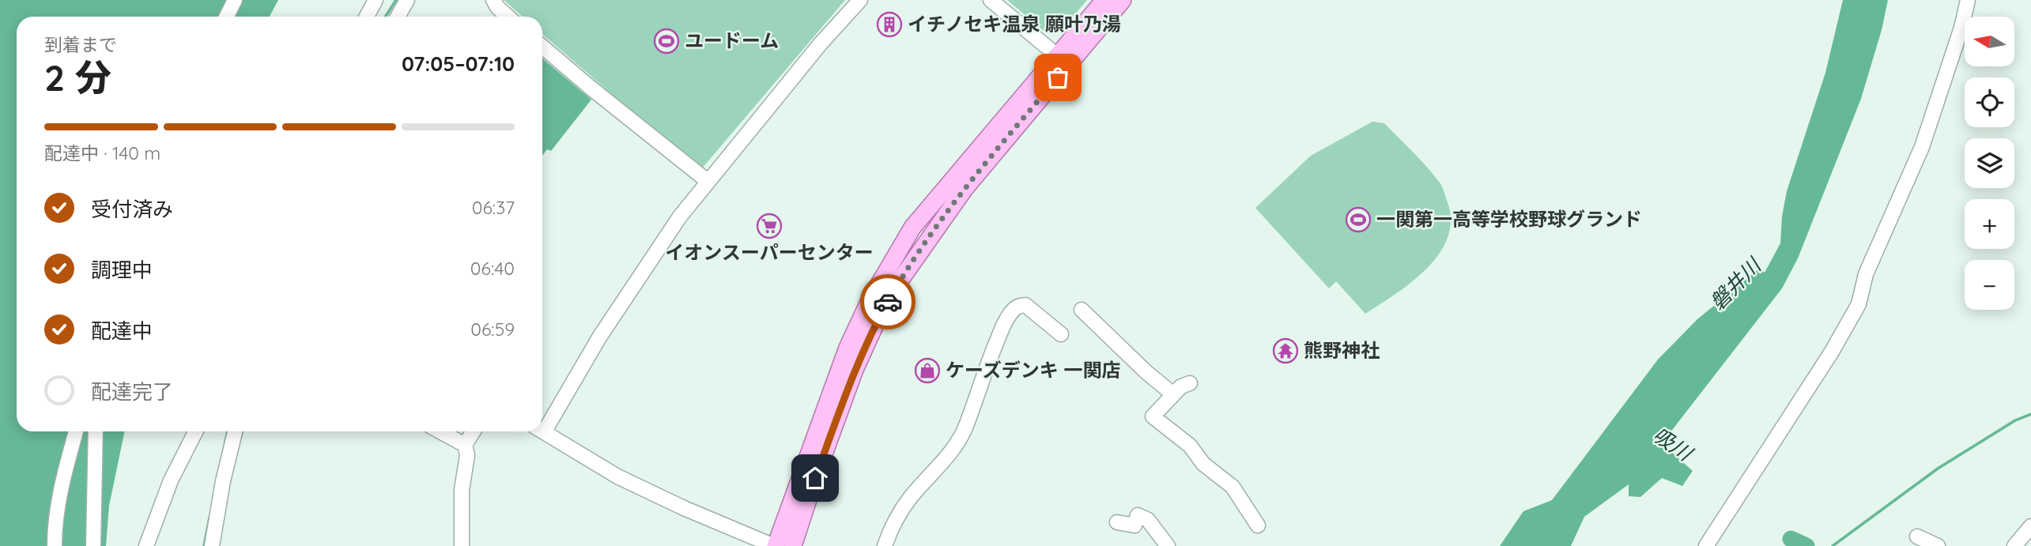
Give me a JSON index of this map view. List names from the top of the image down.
{
  "water": ["磐井川", "吸川"],
  "places": {
    "building": ["イチノセキ温泉 願叶乃湯"],
    "sports": ["ユードーム", "一関第一高等学校野球グランド"],
    "supermarket": ["イオンスーパーセンター"],
    "temple": ["熊野神社"],
    "shop": ["ケーズデンキ 一関店"]
  },
  "north": "left",
  "page": {
    "map_buttons": ["+", "−"],
    "heading": ["2 分", "到着まで", "07:05–07:10"],
    "bar": "配達中 · 140 m",
    "list": [
      ["受付済み", "06:37"],
      ["調理中", "06:40"],
      ["配達中", "06:59"],
      "配達完了"
    ]
  }
}
